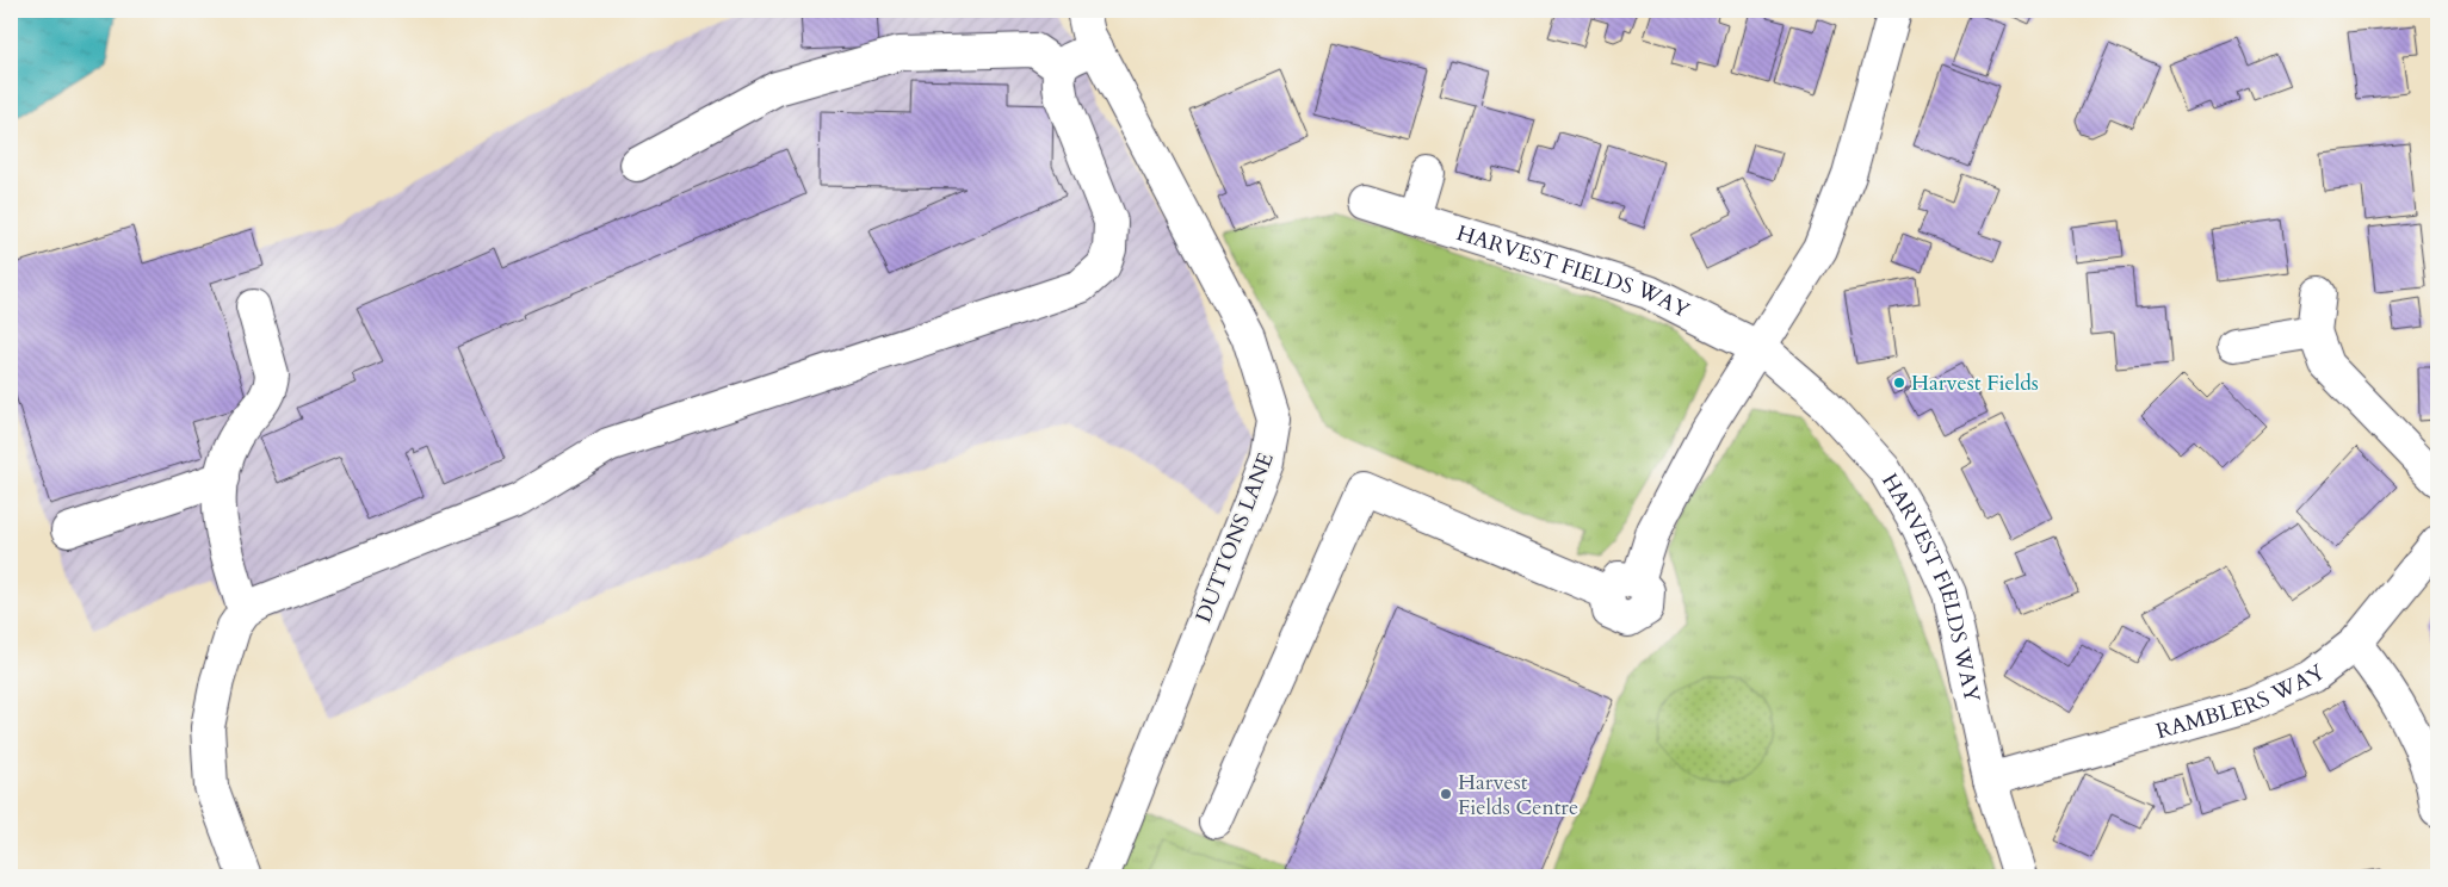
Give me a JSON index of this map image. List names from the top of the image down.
{
  "streets": {
    "street": ["HARVEST FIELDS WAY", "DUTTONS LANE", "RAMBLERS WAY"]
  },
  "crossings": [
    ["HARVEST FIELDS WAY", "RAMBLERS WAY"]
  ],
  "places": ["Harvest Fields", "Harvest Fields Centre"]
}
